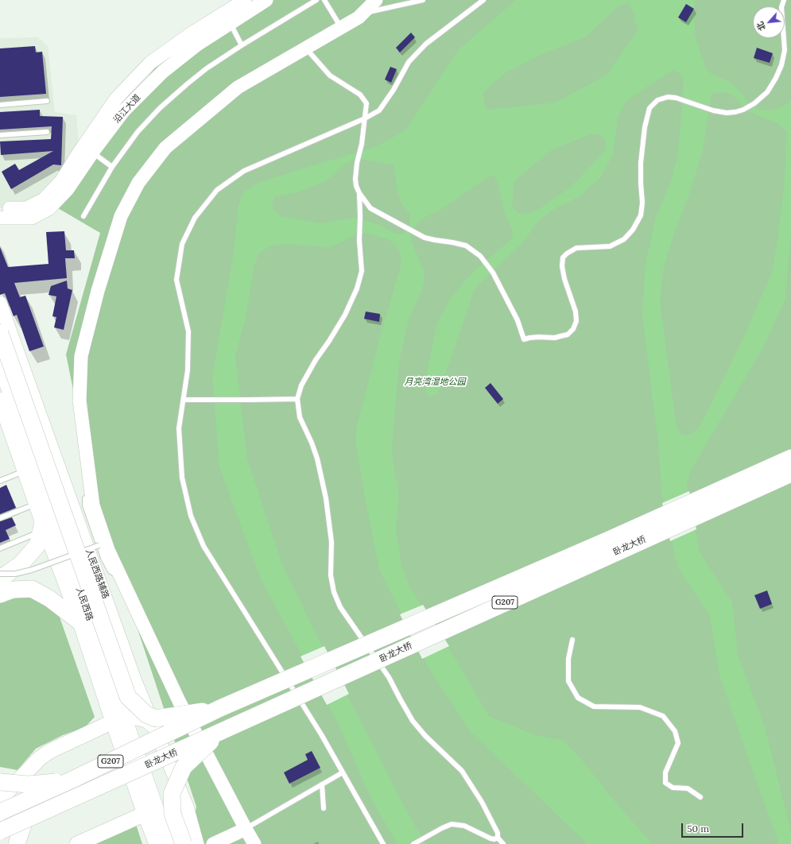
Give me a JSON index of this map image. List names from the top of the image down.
{
  "streets": {
    "highway": ["卧龙大桥", "G207"],
    "main road": ["人民西路"],
    "street": ["沿江大道", "人民西路辅路"]
  },
  "parks": ["月亮湾湿地公园"],
  "scale_bar": "50 m",
  "north": "bottom left"
}
